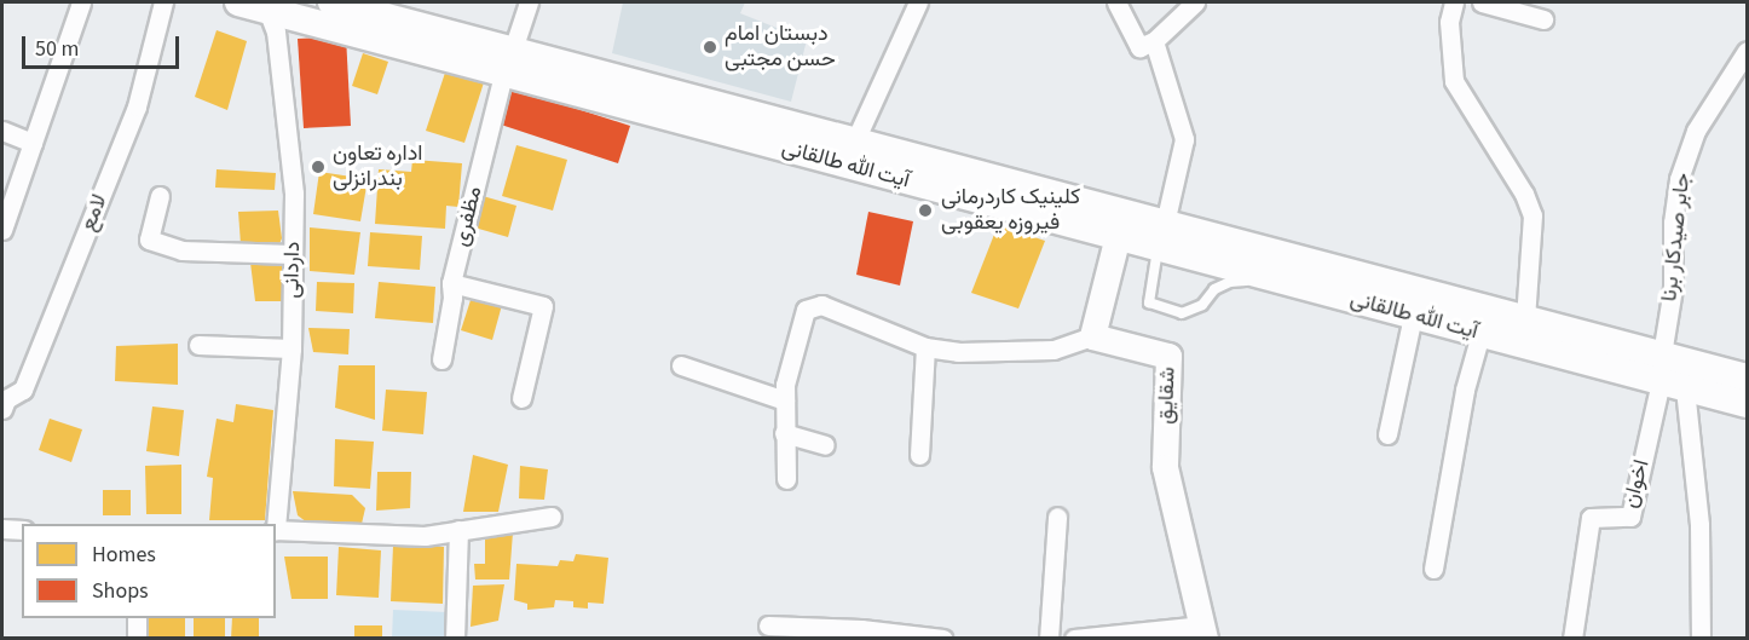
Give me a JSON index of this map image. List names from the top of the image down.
{
  "streets": {
    "main road": ["آیت الله طالقانی"],
    "street": [
      "لامع",
      "مظفری",
      "جابر صیدکار برنا",
      "داردانی",
      "شقایق",
      "اخوان"
    ]
  },
  "crossings": [
    ["آیت الله طالقانی", "مظفری"],
    ["آیت الله طالقانی", "جابر صیدکار برنا"],
    ["آیت الله طالقانی", "داردانی"],
    ["آیت الله طالقانی", "اخوان"],
    ["جابر صیدکار برنا", "اخوان"]
  ],
  "places": ["دبستان امام حسن مجتبی", "اداره تعاون بندرانزلی", "کلینیک کاردرمانی فیروزه یعقوبی"],
  "legend": ["Homes", "Shops"],
  "scale_bar": "50 m"
}
